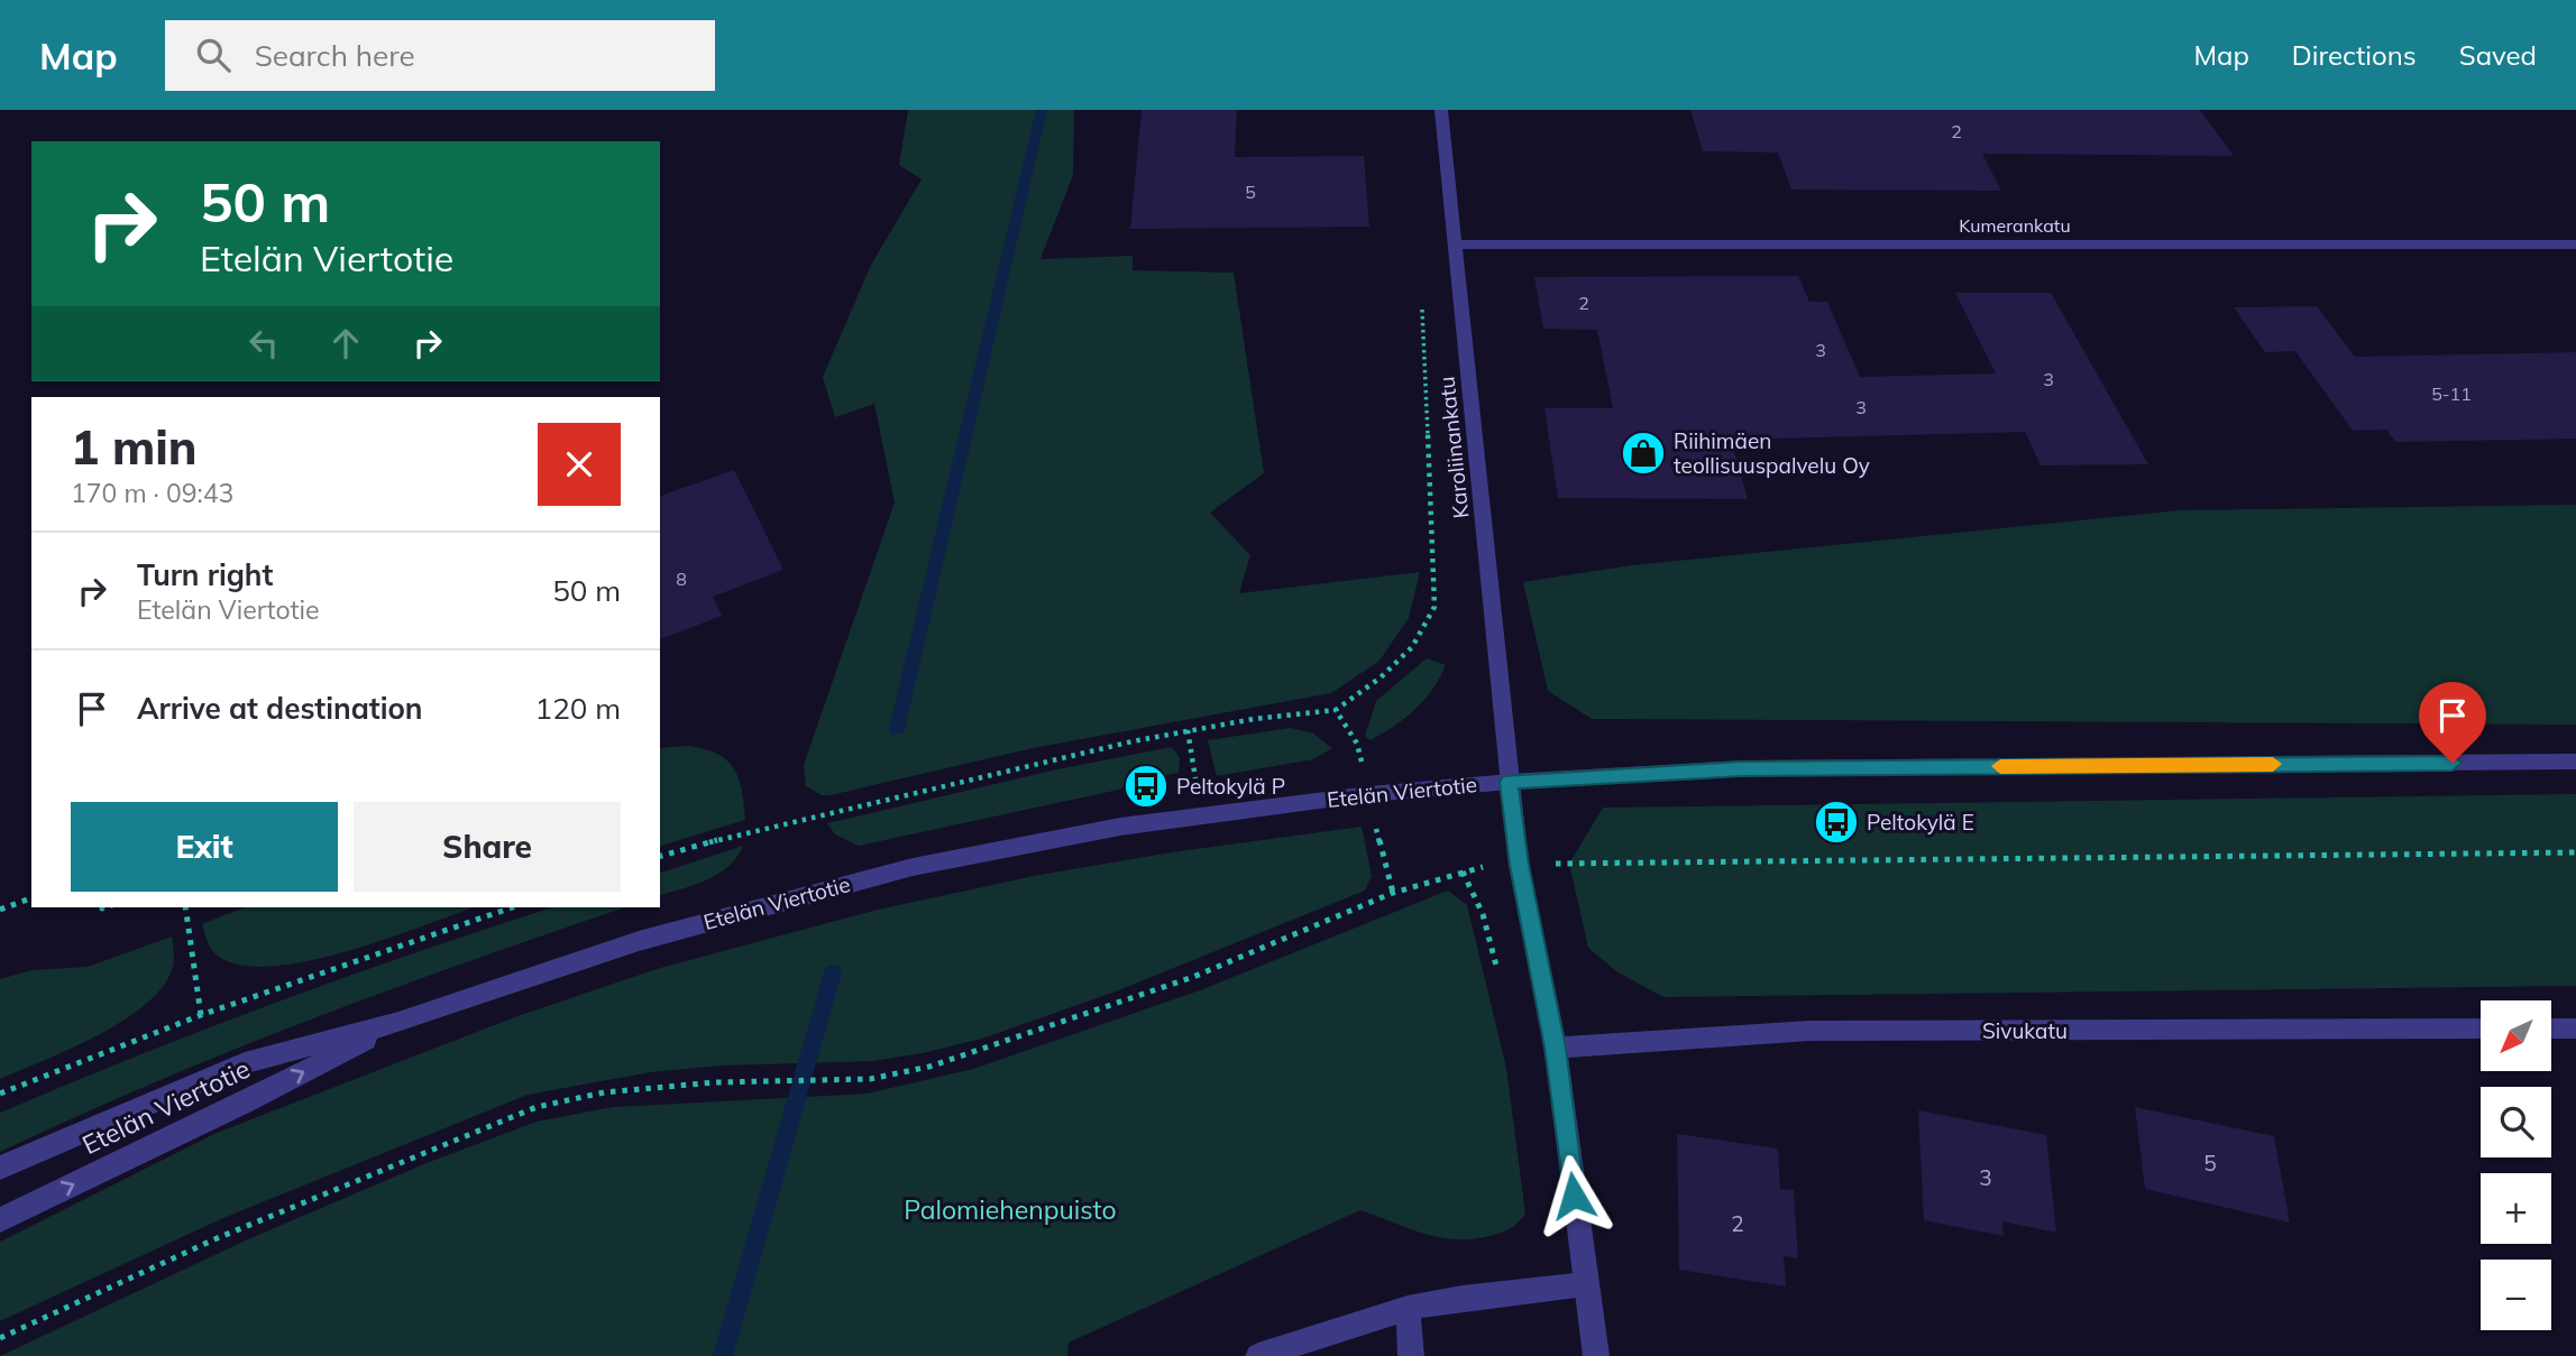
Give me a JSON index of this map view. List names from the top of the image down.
{
  "streets": {
    "street": [
      "Kumerankatu",
      "Karoliinankatu",
      "Etelän Viertotie",
      "Sivukatu"
    ]
  },
  "crossings": [
    ["Kumerankatu", "Karoliinankatu"],
    ["Karoliinankatu", "Etelän Viertotie"],
    ["Karoliinankatu", "Sivukatu"]
  ],
  "parks": ["Palomiehenpuisto"],
  "places": {
    "shop": ["Riihimäen teollisuuspalvelu Oy"],
    "bus stop": ["Peltokylä P", "Peltokylä E"]
  },
  "house_numbers": [
    "2",
    "5",
    "2",
    "3",
    "3",
    "5-11",
    "3",
    "8",
    "5",
    "3",
    "2"
  ],
  "north": "bottom left",
  "page": {
    "header": "Map",
    "search": "Search here",
    "nav": ["Map", "Directions", "Saved"],
    "turn": ["50 m", "Etelän Viertotie"],
    "heading": ["1 min", "170 m · 09:43"],
    "list": [
      {
        "name": "Turn right",
        "note": "Etelän Viertotie",
        "value": "50 m"
      },
      {
        "name": "Arrive at destination",
        "value": "120 m"
      }
    ],
    "buttons": ["Exit", "Share"],
    "map_buttons": ["+", "−"]
  }
}
